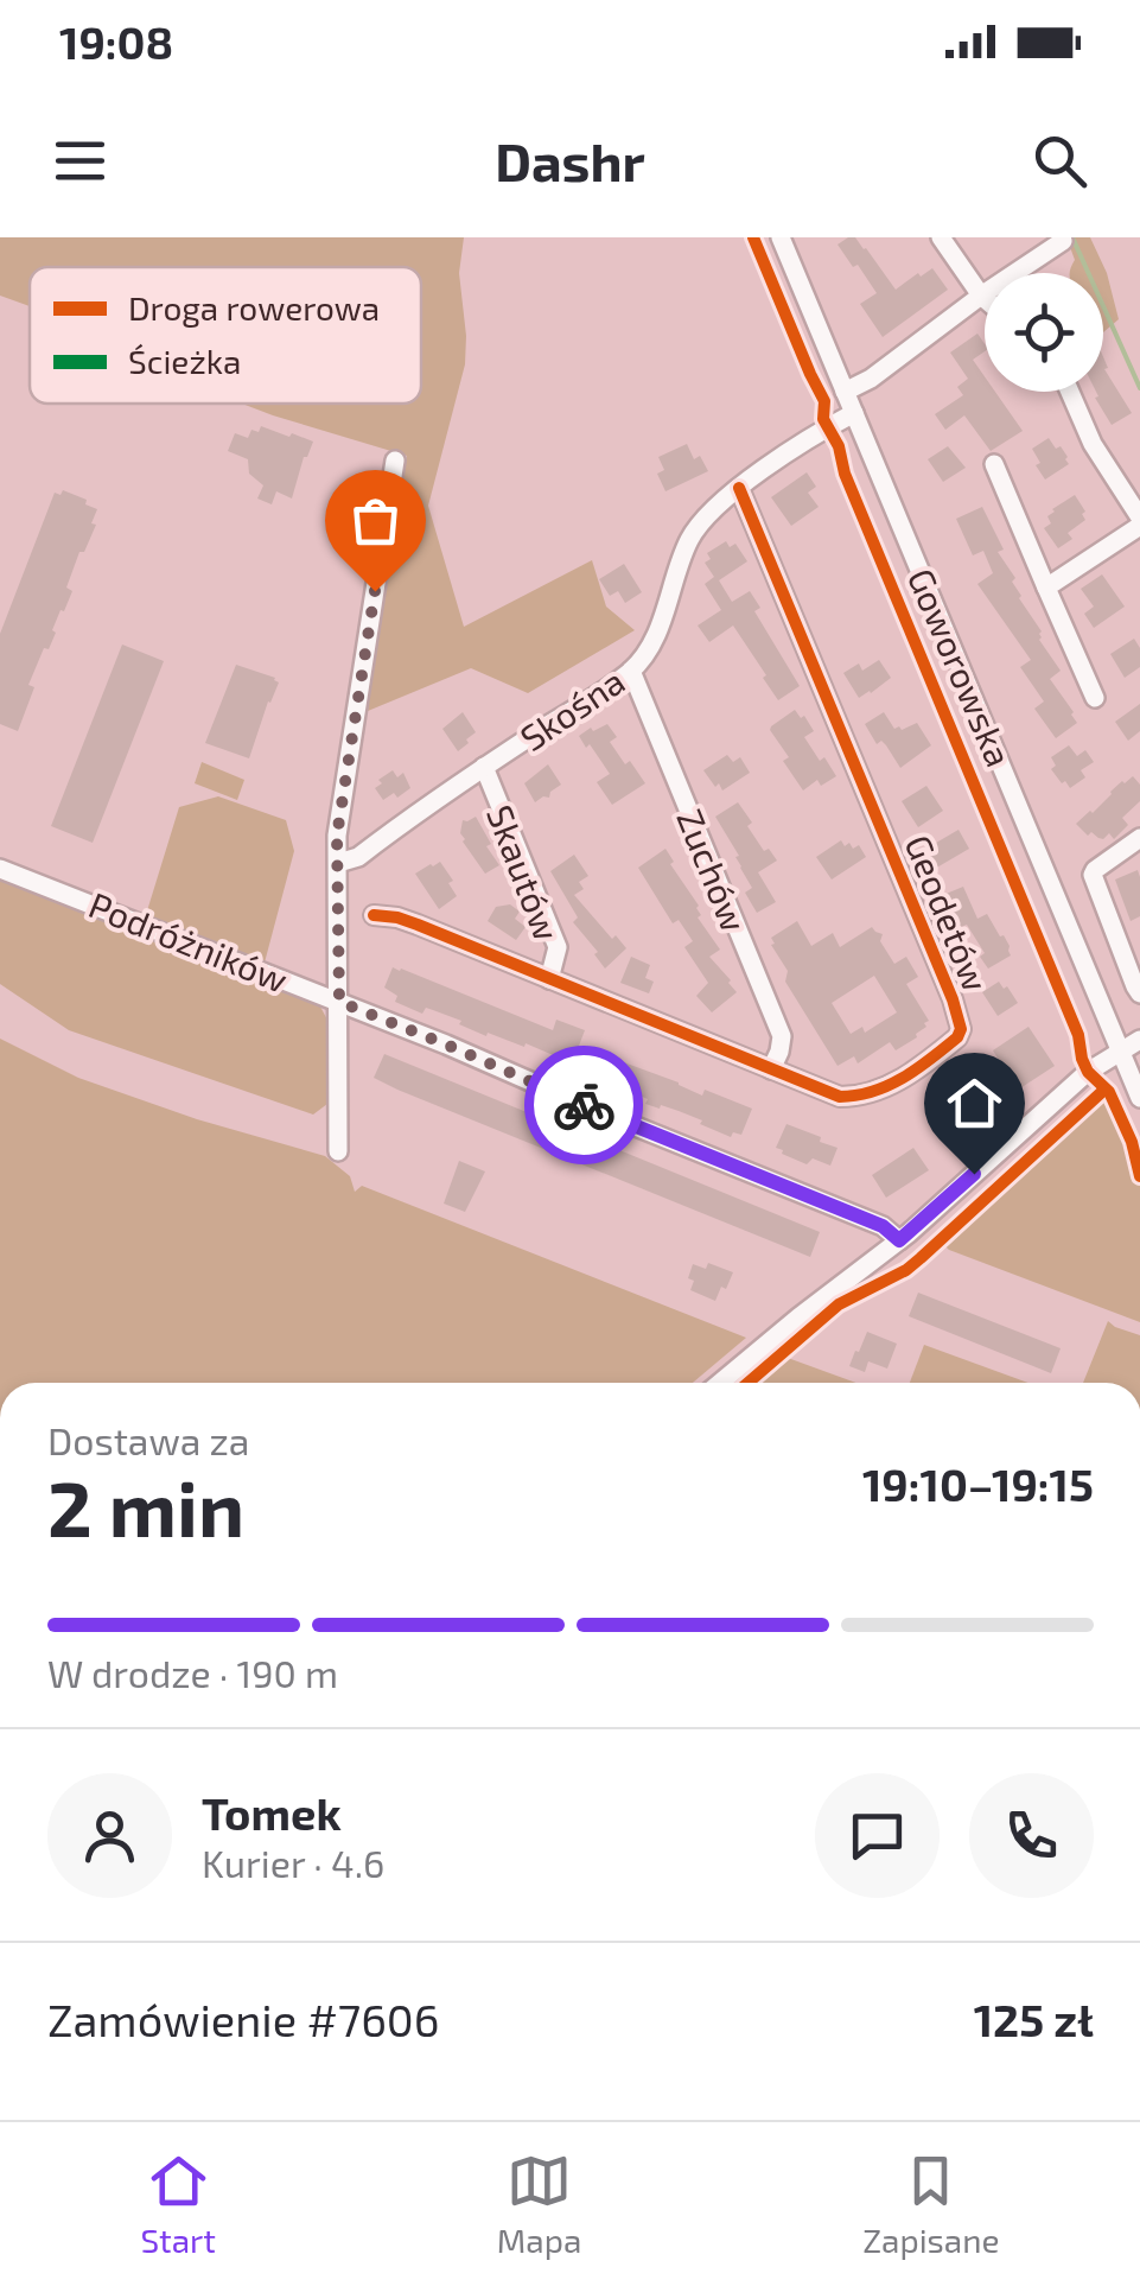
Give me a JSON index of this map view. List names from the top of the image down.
{
  "streets": {
    "street": [
      "Goworowska",
      "Skośna",
      "Zuchów",
      "Skautów",
      "Geodetów",
      "Podróżników"
    ]
  },
  "crossings": [
    ["Goworowska", "Skośna"],
    ["Skośna", "Zuchów"],
    ["Skośna", "Skautów"],
    ["Skośna", "Geodetów"],
    ["Zuchów", "Geodetów"],
    ["Skautów", "Geodetów"]
  ],
  "legend": ["Droga rowerowa", "Ścieżka"],
  "page": {
    "status": "19:08",
    "header": "Dashr",
    "heading": ["2 min", "Dostawa za", "19:10–19:15"],
    "panel": [
      "Tomek",
      "Kurier · 4.6",
      "Zamówienie #7606",
      "125 zł"
    ],
    "bar": "W drodze · 190 m",
    "tabs": ["Start", "Mapa", "Zapisane"]
  }
}
